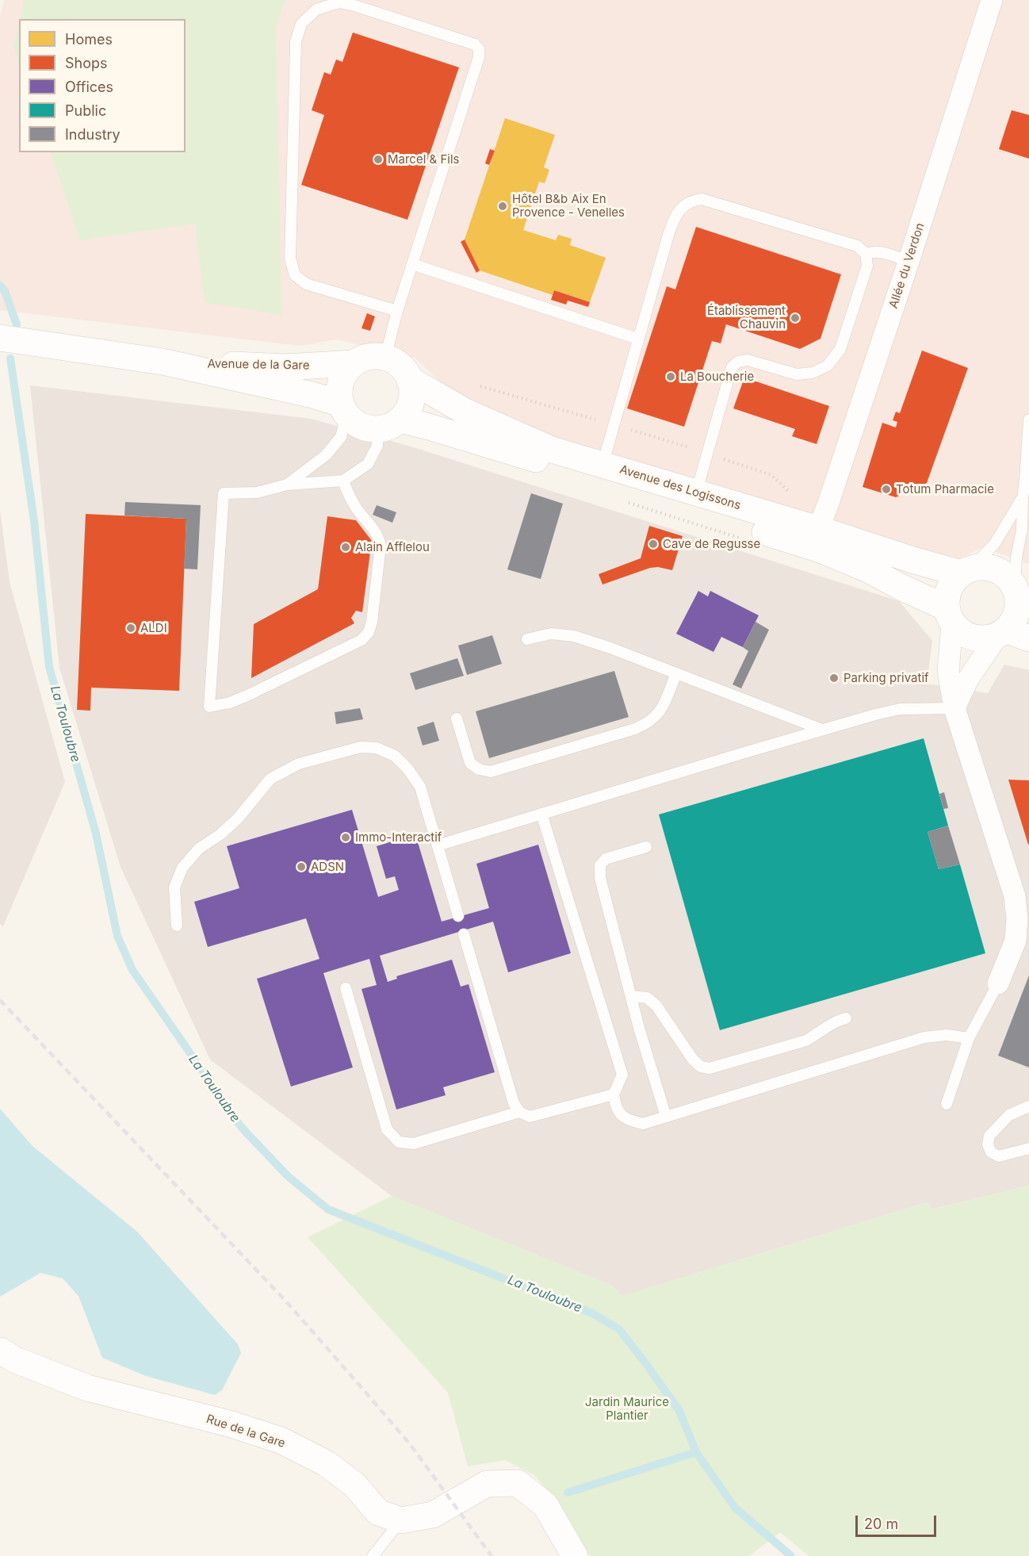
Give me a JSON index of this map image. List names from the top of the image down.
{
  "streets": {
    "main road": ["Avenue de la Gare", "Avenue des Logissons", "Rue de la Gare"],
    "street": ["Allée du Verdon"]
  },
  "crossings": [
    ["Allée du Verdon", "Avenue des Logissons"],
    ["Avenue de la Gare", "Avenue des Logissons"]
  ],
  "water": ["La Touloubre"],
  "parks": ["Jardin Maurice Plantier"],
  "places": [
    "Marcel & Fils",
    "Hôtel B&b Aix En Provence - Venelles",
    "Établissement Chauvin",
    "La Boucherie",
    "Totum Pharmacie",
    "Cave de Regusse",
    "Alain Afflelou",
    "ALDI",
    "Parking privatif",
    "Immo-Interactif",
    "ADSN"
  ],
  "legend": [
    "Homes",
    "Shops",
    "Offices",
    "Public",
    "Industry"
  ],
  "scale_bar": "20 m"
}
